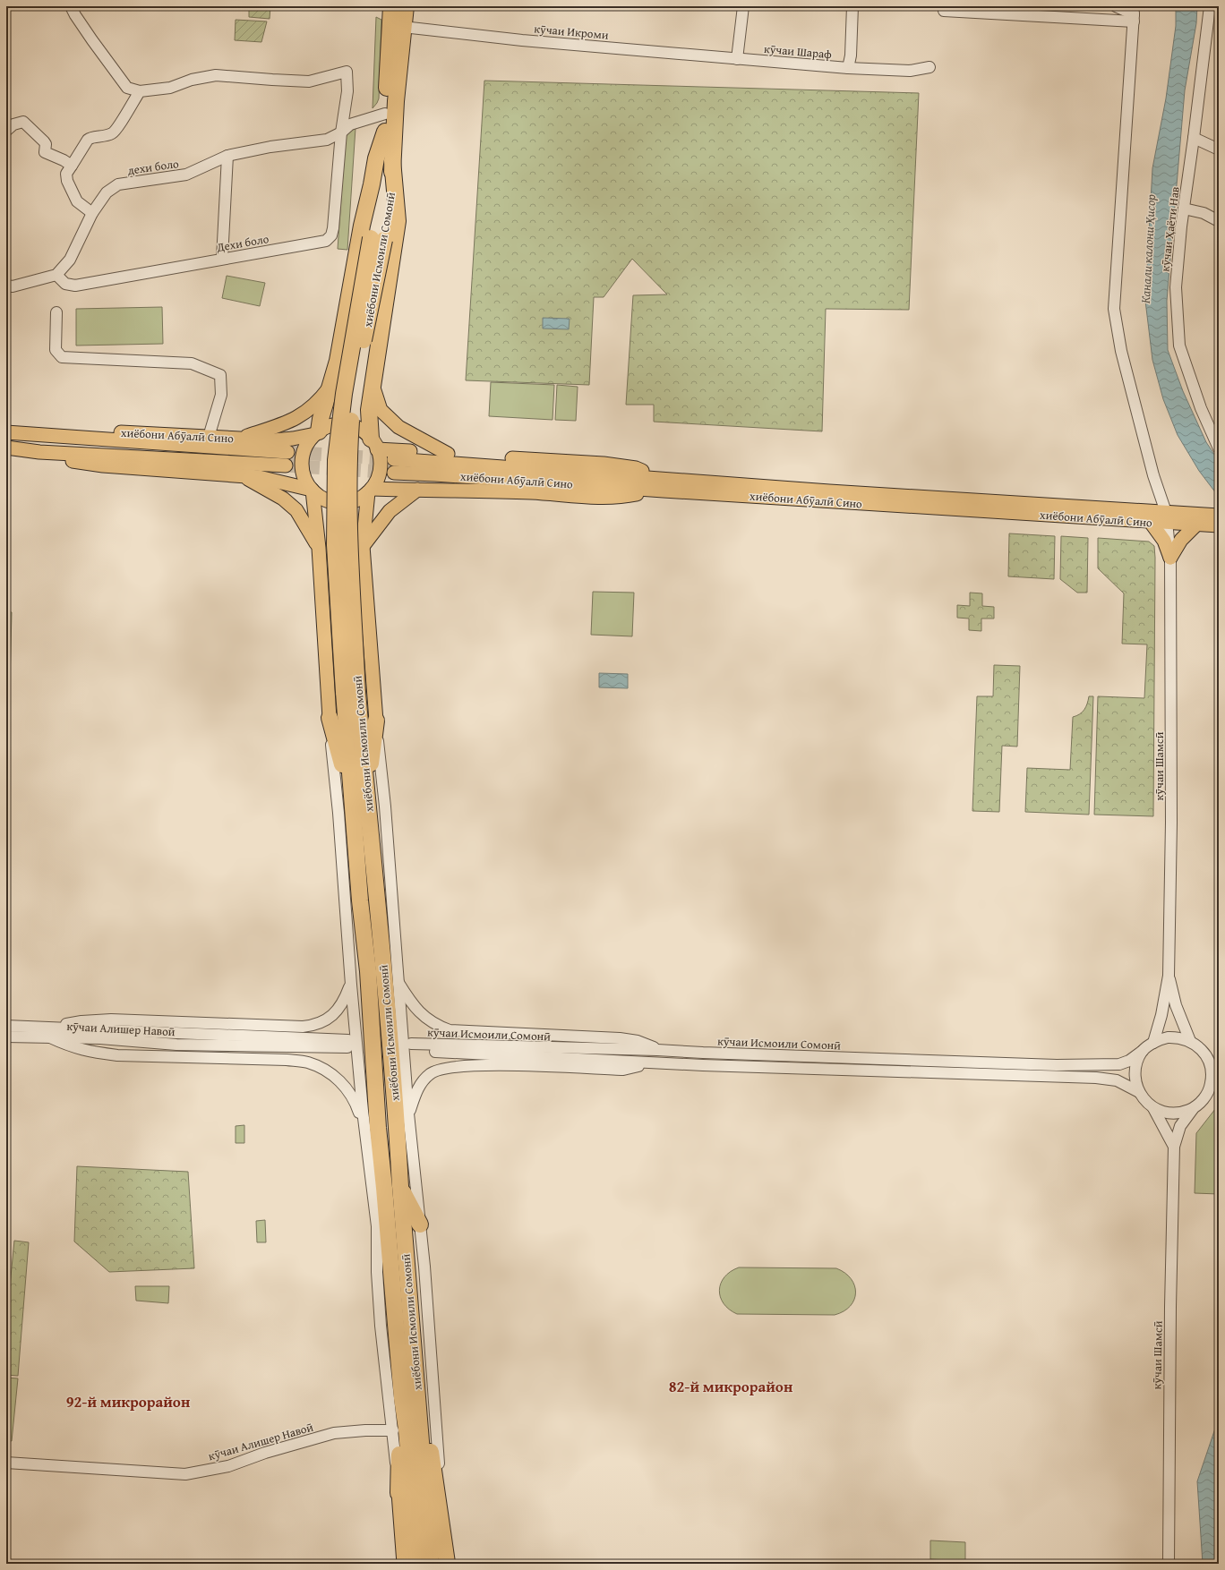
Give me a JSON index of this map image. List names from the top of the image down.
{
  "streets": {
    "highway": ["хиёбони Исмоили Сомонӣ"],
    "main road": ["хиёбони Абӯалӣ Сино"],
    "street": [
      "кӯчаи Икроми",
      "кӯчаи Шараф",
      "дехи боло",
      "кӯчаи Ҳаёти Нав",
      "Дехи боло",
      "кӯчаи Шамсӣ",
      "кӯчаи Алишер Навоӣ",
      "кӯчаи Исмоили Сомонӣ"
    ]
  },
  "crossings": [
    ["кӯчаи Икроми", "кӯчаи Шараф"],
    ["кӯчаи Икроми", "хиёбони Исмоили Сомонӣ"],
    ["дехи боло", "Дехи боло"],
    ["дехи боло", "хиёбони Исмоили Сомонӣ"],
    ["хиёбони Абӯалӣ Сино", "кӯчаи Шамсӣ"],
    ["кӯчаи Шамсӣ", "кӯчаи Исмоили Сомонӣ"]
  ],
  "districts": ["82-й микрорайон", "92-й микрорайон"],
  "water": ["Канали калони Ҳисор"]
}
